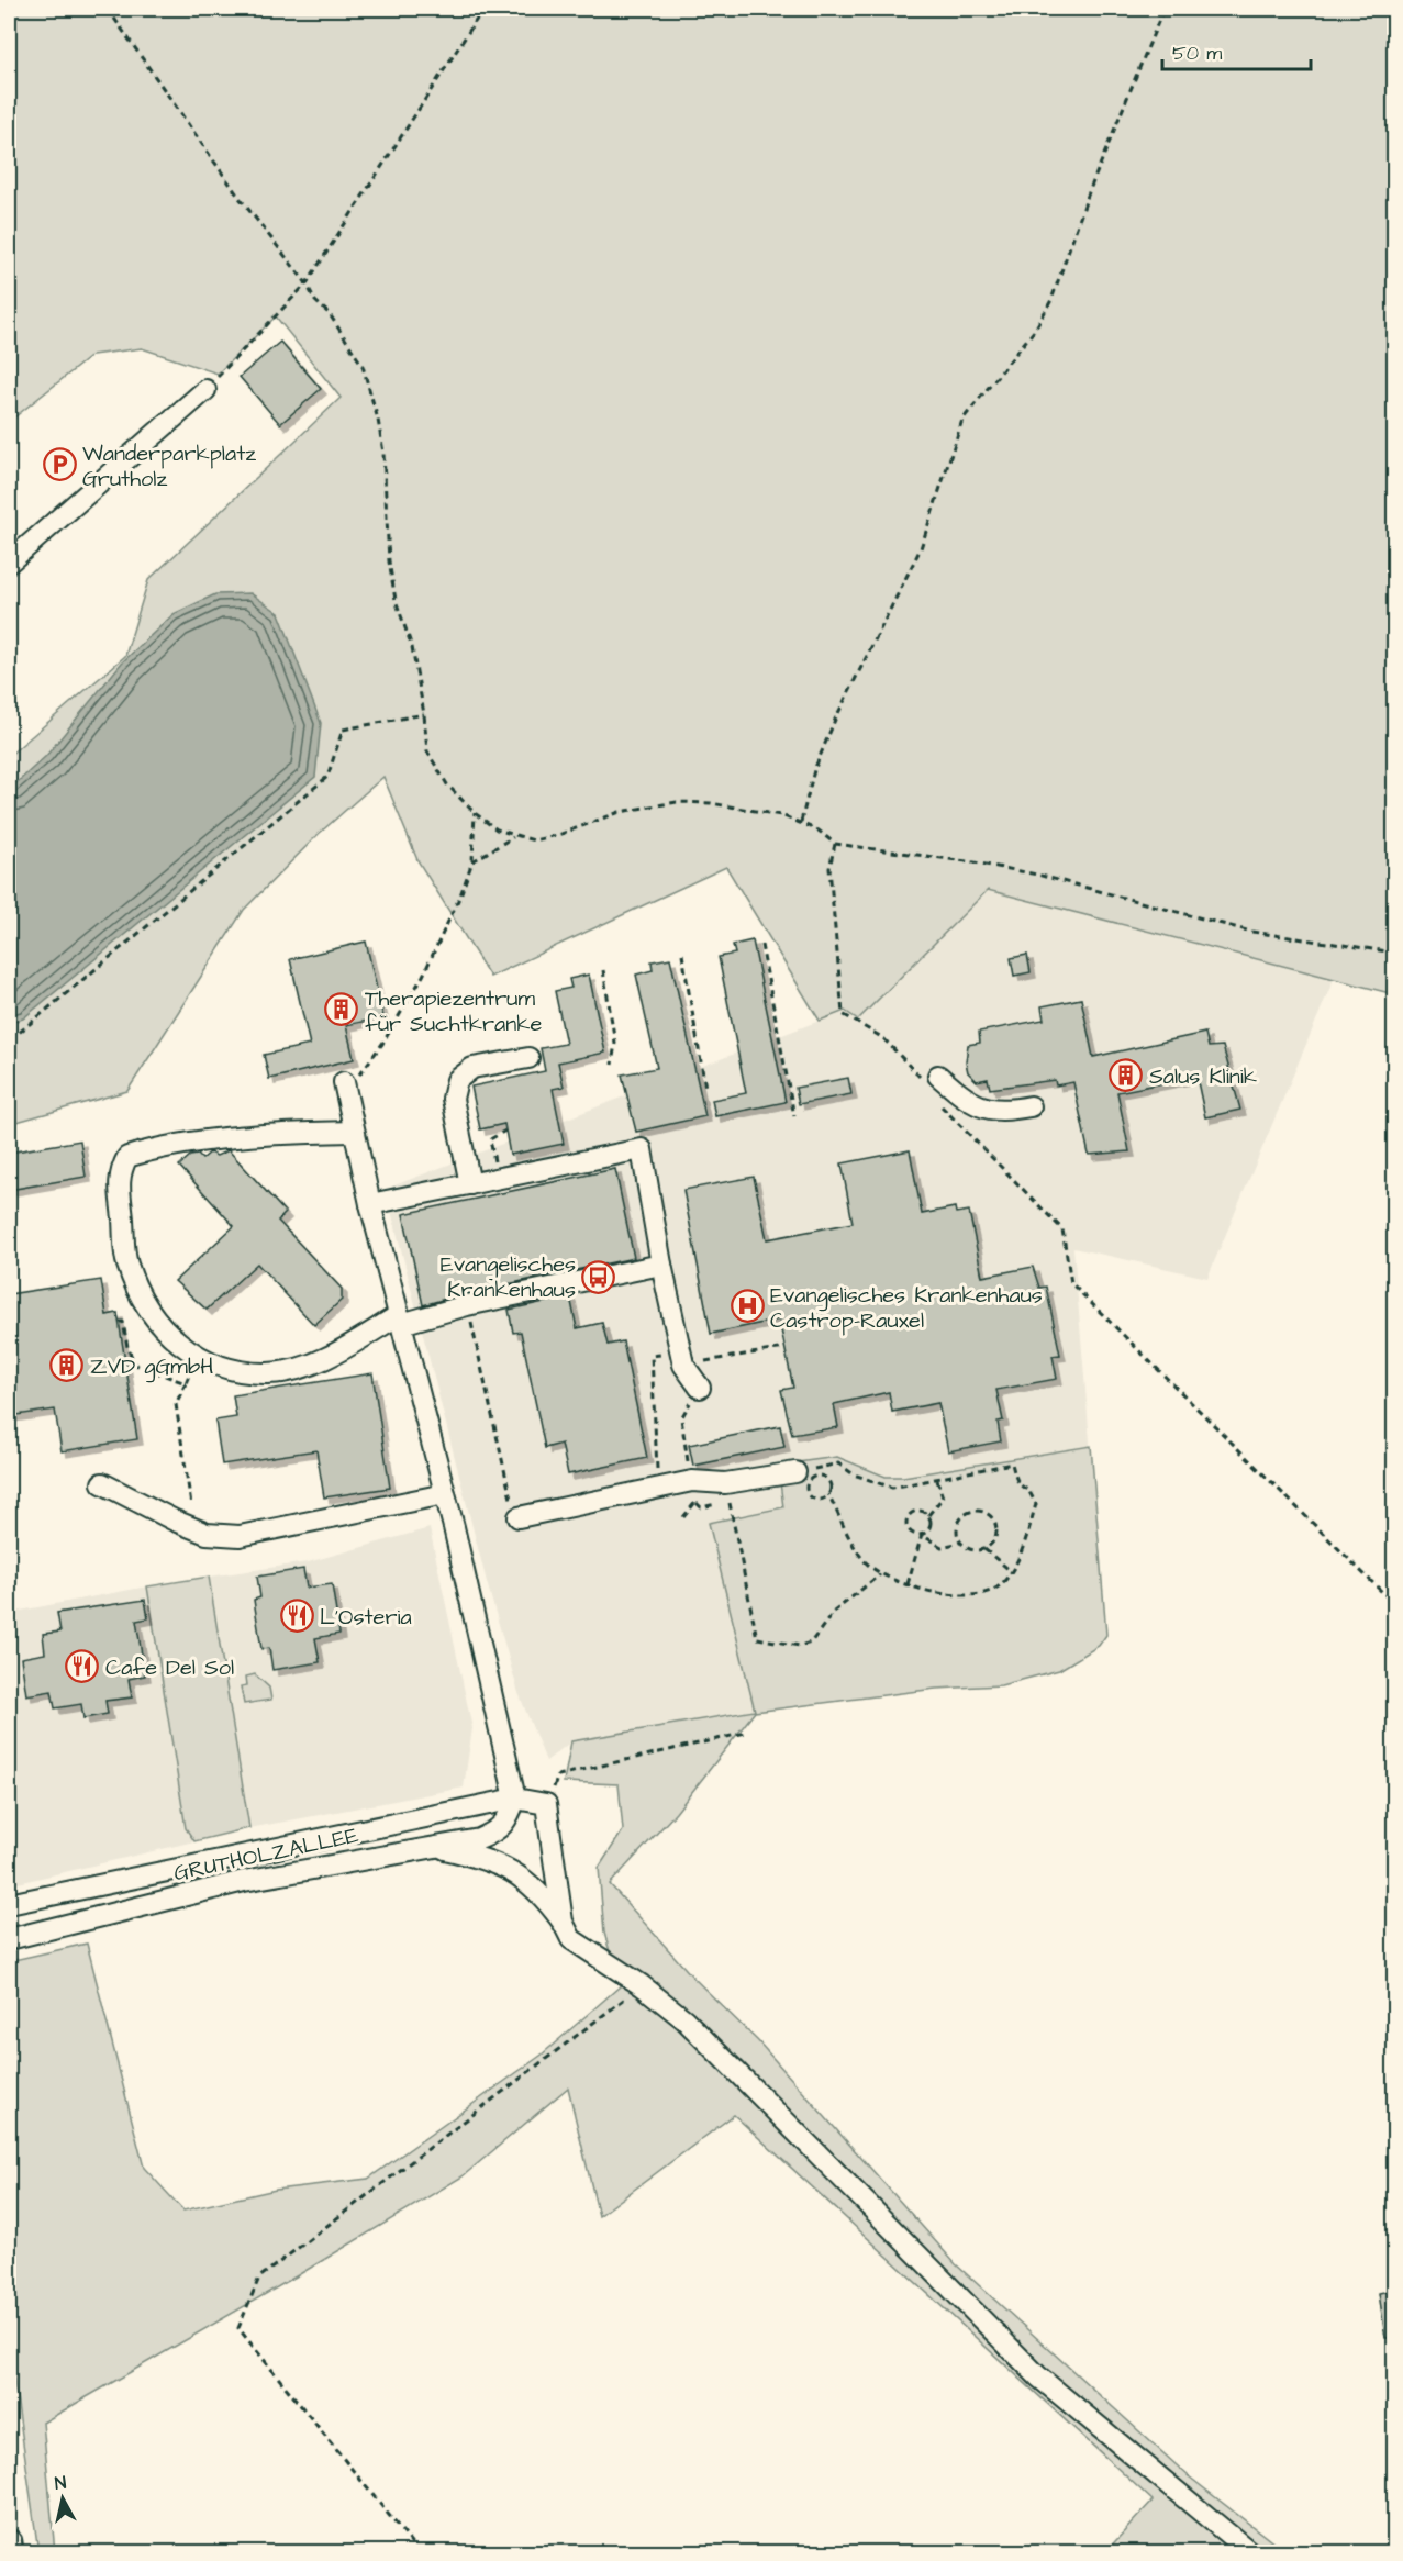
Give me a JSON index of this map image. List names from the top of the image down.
{
  "streets": {
    "street": ["GRUTHOLZALLEE"]
  },
  "places": {
    "parking": ["Wanderparkplatz Grutholz"],
    "building": ["Therapiezentrum für Suchtkranke", "Salus Klinik", "ZVD gGmbH"],
    "bus stop": ["Evangelisches Krankenhaus"],
    "hospital": ["Evangelisches Krankenhaus Castrop-Rauxel"],
    "restaurant": ["L'Osteria", "Cafe Del Sol"]
  },
  "scale_bar": "50 m",
  "north": "top"
}
